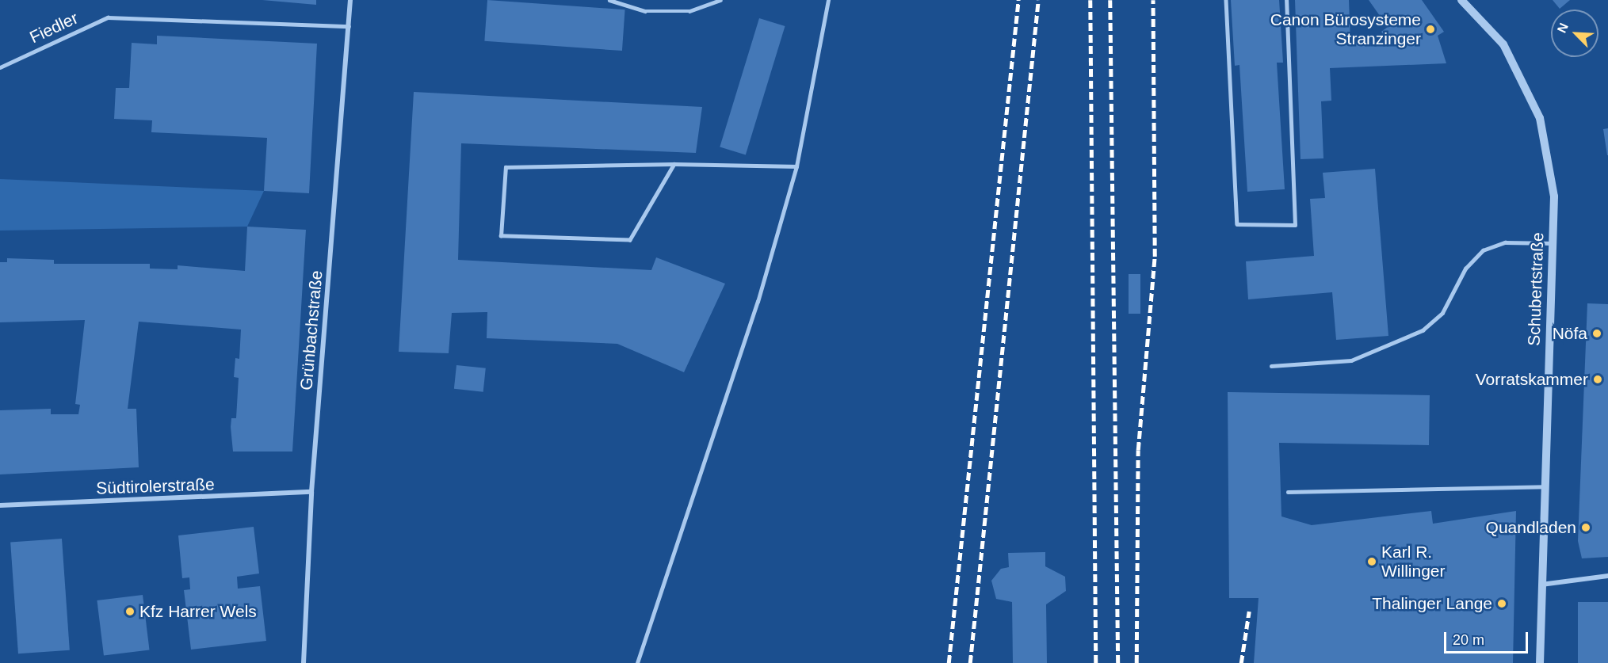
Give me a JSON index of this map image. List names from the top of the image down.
{
  "streets": {
    "street": ["Schubertstraße", "Grünbachstraße", "Südtirolerstraße"],
    "lane": ["Fiedler"]
  },
  "crossings": [
    ["Fiedler", "Grünbachstraße"],
    ["Grünbachstraße", "Südtirolerstraße"]
  ],
  "places": [
    "Canon Bürosysteme Stranzinger",
    "Nöfa",
    "Vorratskammer",
    "Quandladen",
    "Karl R. Willinger",
    "Thalinger Lange",
    "Kfz Harrer Wels"
  ],
  "scale_bar": "20 m",
  "north": "top left"
}
